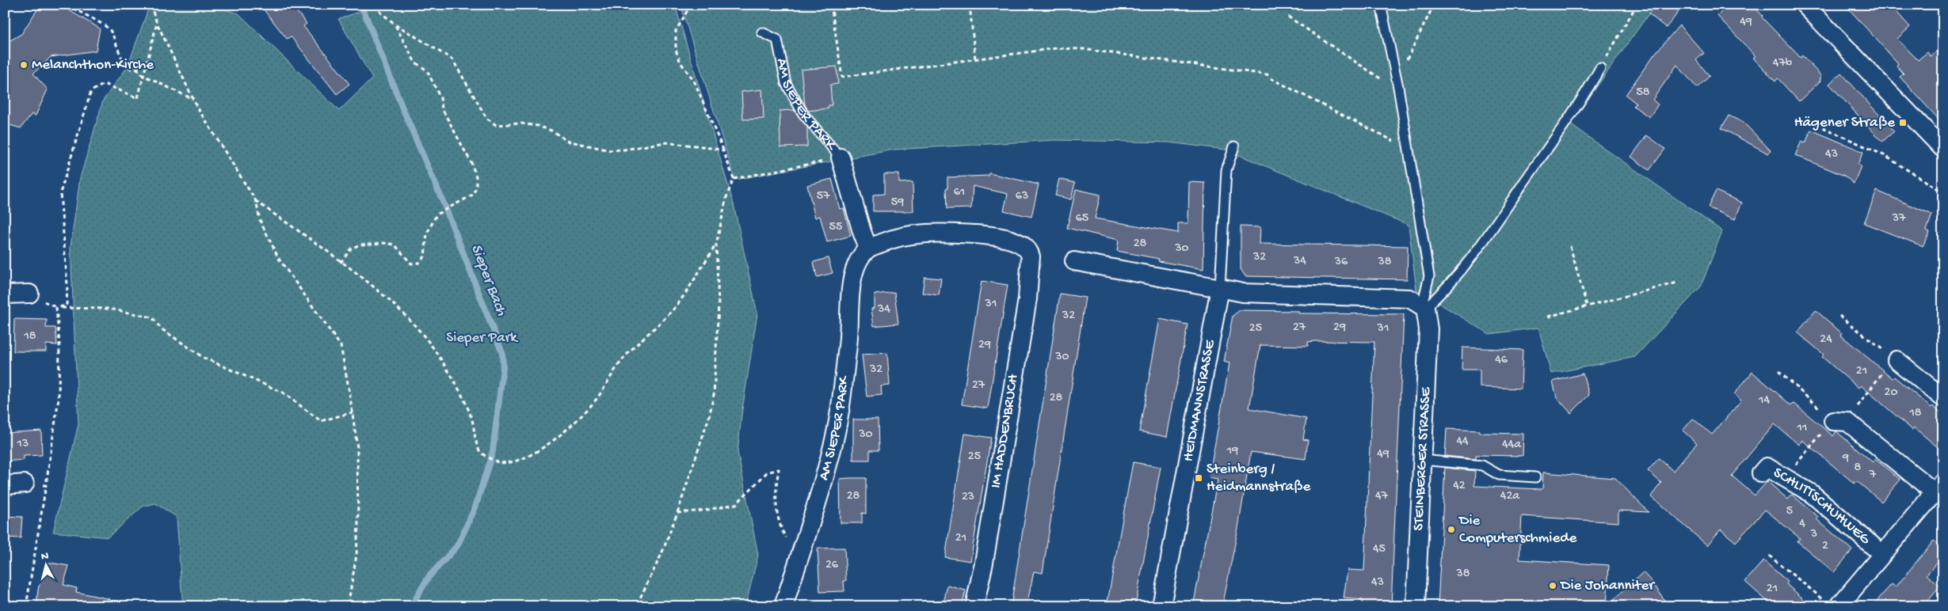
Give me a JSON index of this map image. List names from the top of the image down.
{
  "streets": {
    "street": [
      "AM SIEPER PARK",
      "HEIDMANNSTRASSE",
      "IM HADDENBRUCH",
      "STEINBERGER STRASSE",
      "SCHLITTSCHUHWEG"
    ]
  },
  "crossings": [
    ["AM SIEPER PARK", "IM HADDENBRUCH"]
  ],
  "water": ["Sieper Bach"],
  "parks": ["Sieper Park"],
  "places": {
    "other": ["Melanchthon-Kirche", "Die Computerschmiede", "Die Johanniter"],
    "transit": ["Hägener Straße", "Steinberg / Heidmannstraße"]
  },
  "house_numbers": [
    "49",
    "47b",
    "58",
    "43",
    "61",
    "57",
    "63",
    "59",
    "65",
    "37",
    "55",
    "28",
    "30",
    "32",
    "34",
    "36",
    "38",
    "31",
    "34",
    "32",
    "27",
    "29",
    "25",
    "31",
    "18",
    "24",
    "29",
    "30",
    "46",
    "32",
    "21",
    "27",
    "20",
    "28",
    "14",
    "18",
    "11",
    "30",
    "44",
    "13",
    "44a",
    "19",
    "49",
    "25",
    "9",
    "8",
    "7",
    "42",
    "28",
    "47",
    "42a",
    "23",
    "5",
    "4",
    "3",
    "21",
    "2",
    "45",
    "26",
    "38",
    "43",
    "21"
  ],
  "north": "top"
}
